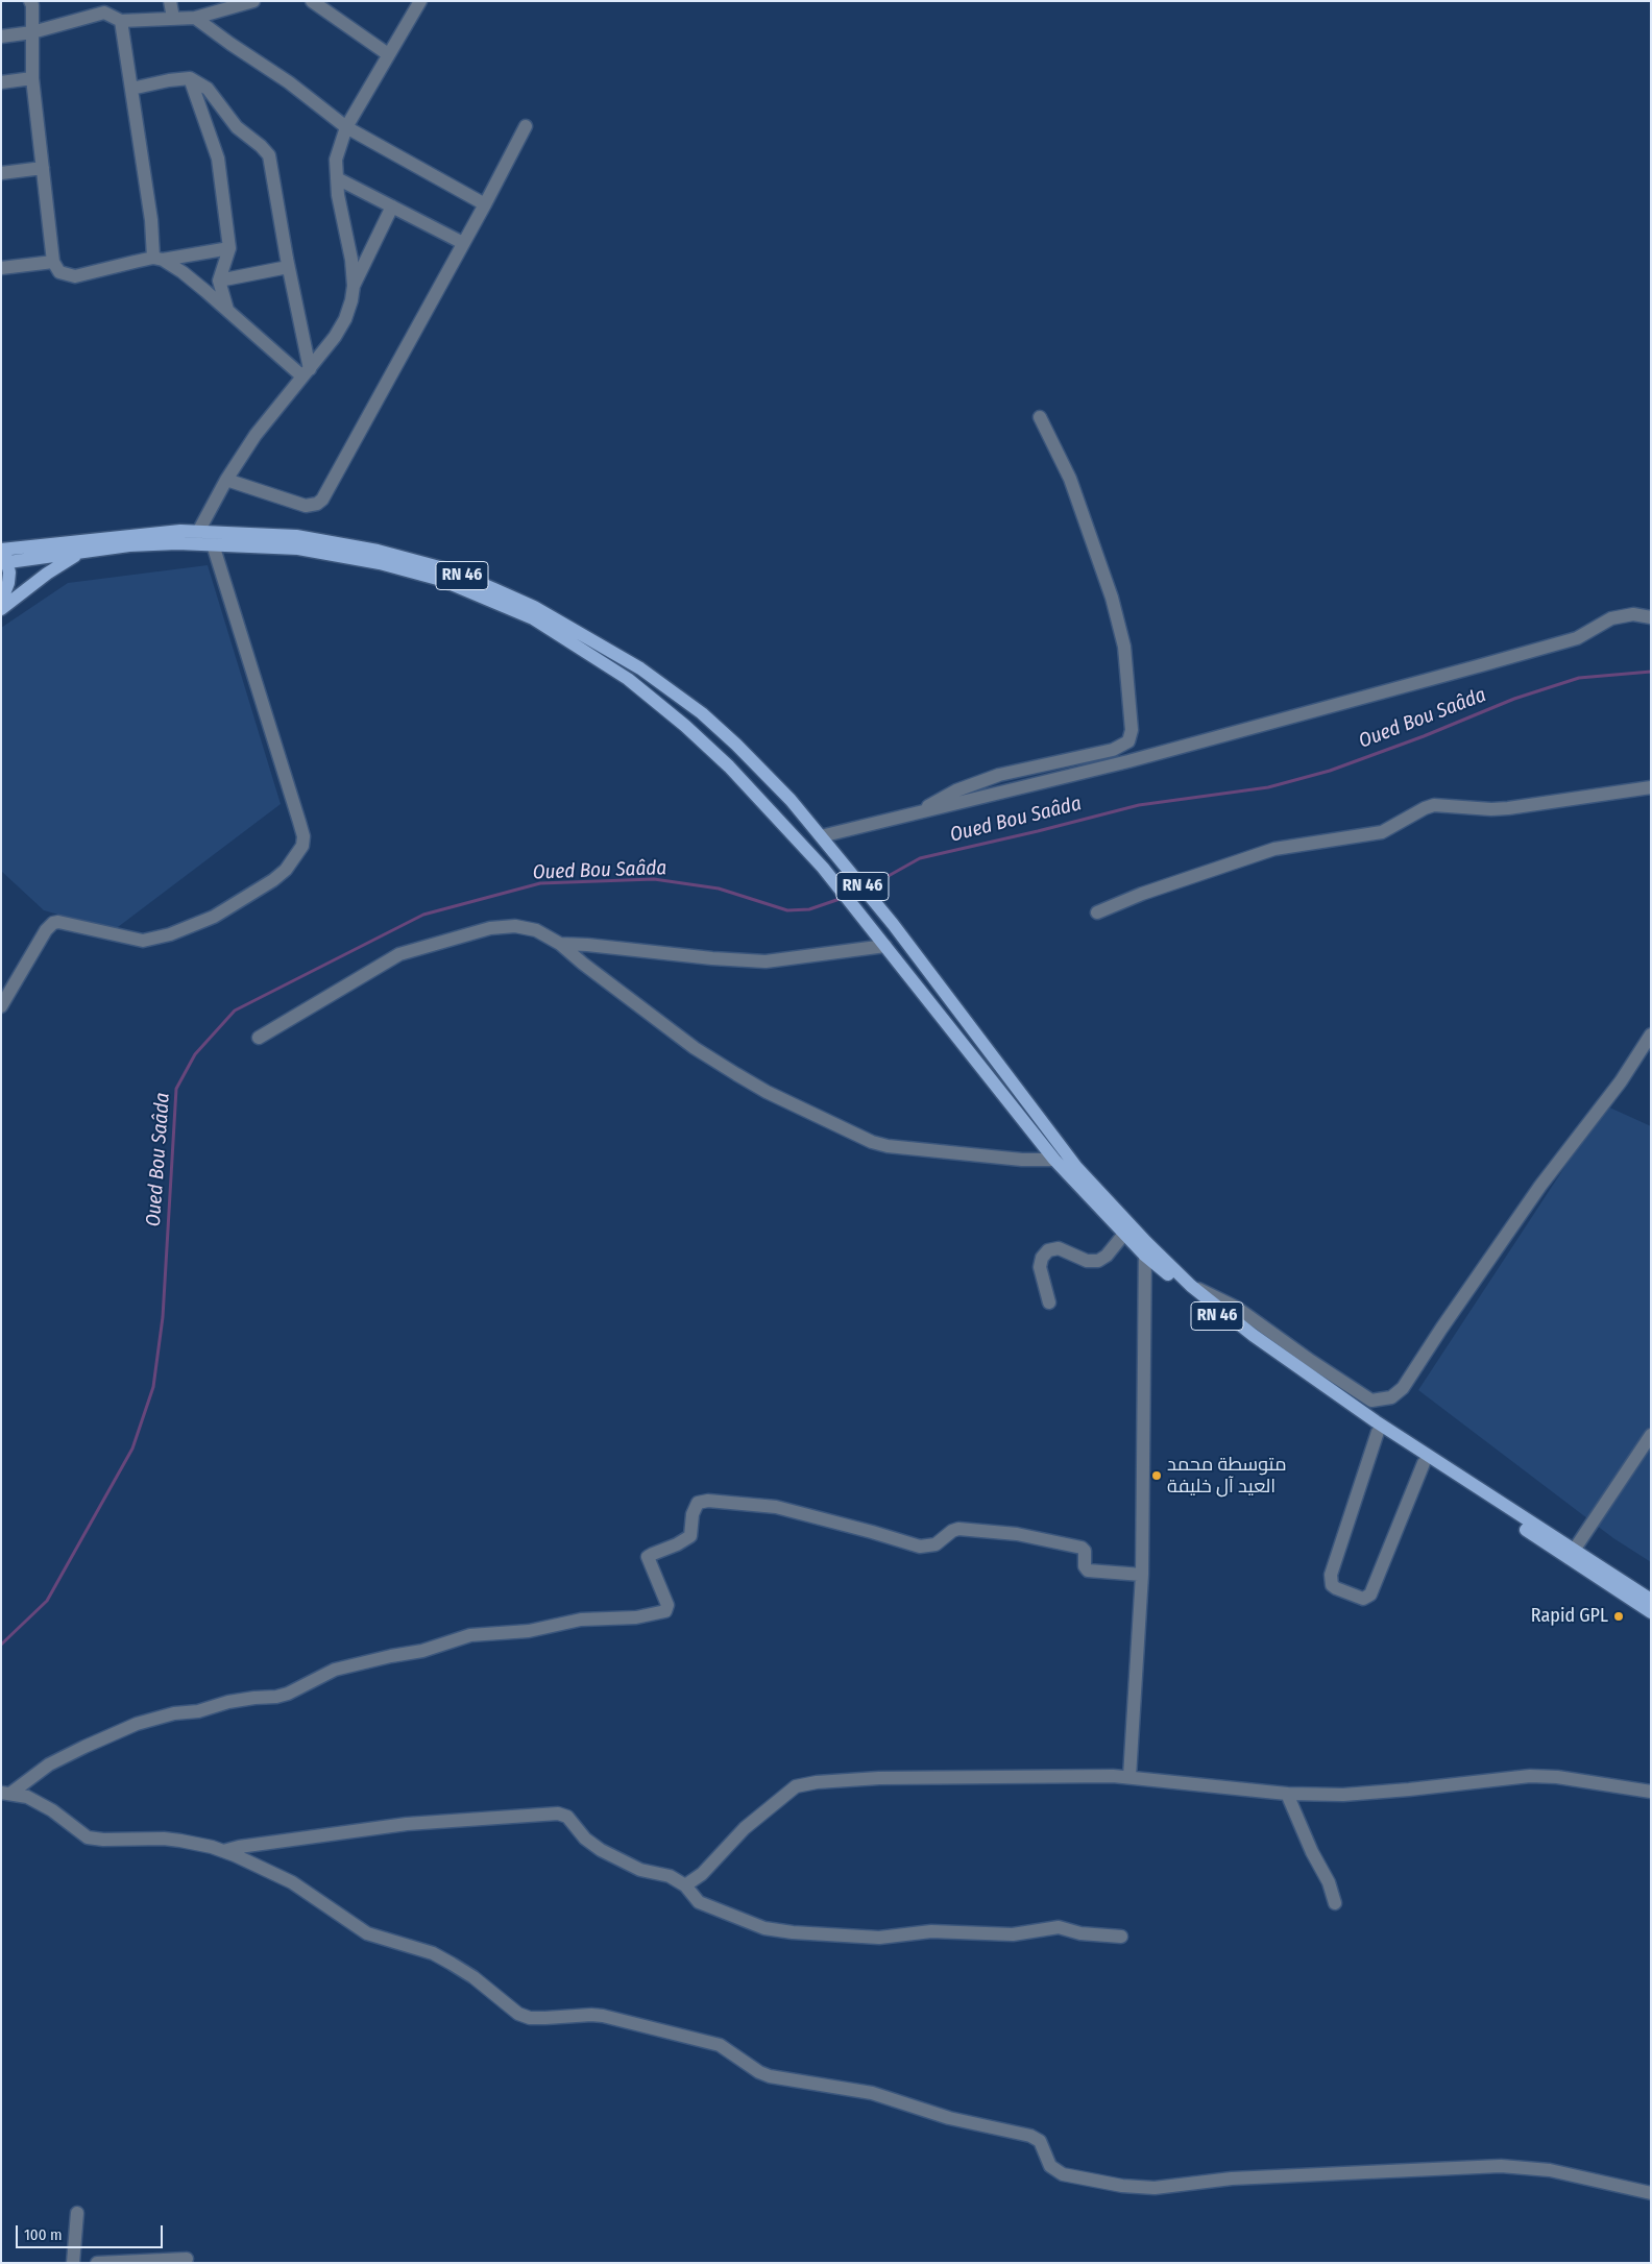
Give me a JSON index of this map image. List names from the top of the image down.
{
  "streets": {
    "main road": ["RN 46"]
  },
  "water": ["Oued Bou Saâda"],
  "places": ["متوسطة محمد العيد آل خليفة", "Rapid GPL"],
  "scale_bar": "100 m"
}
